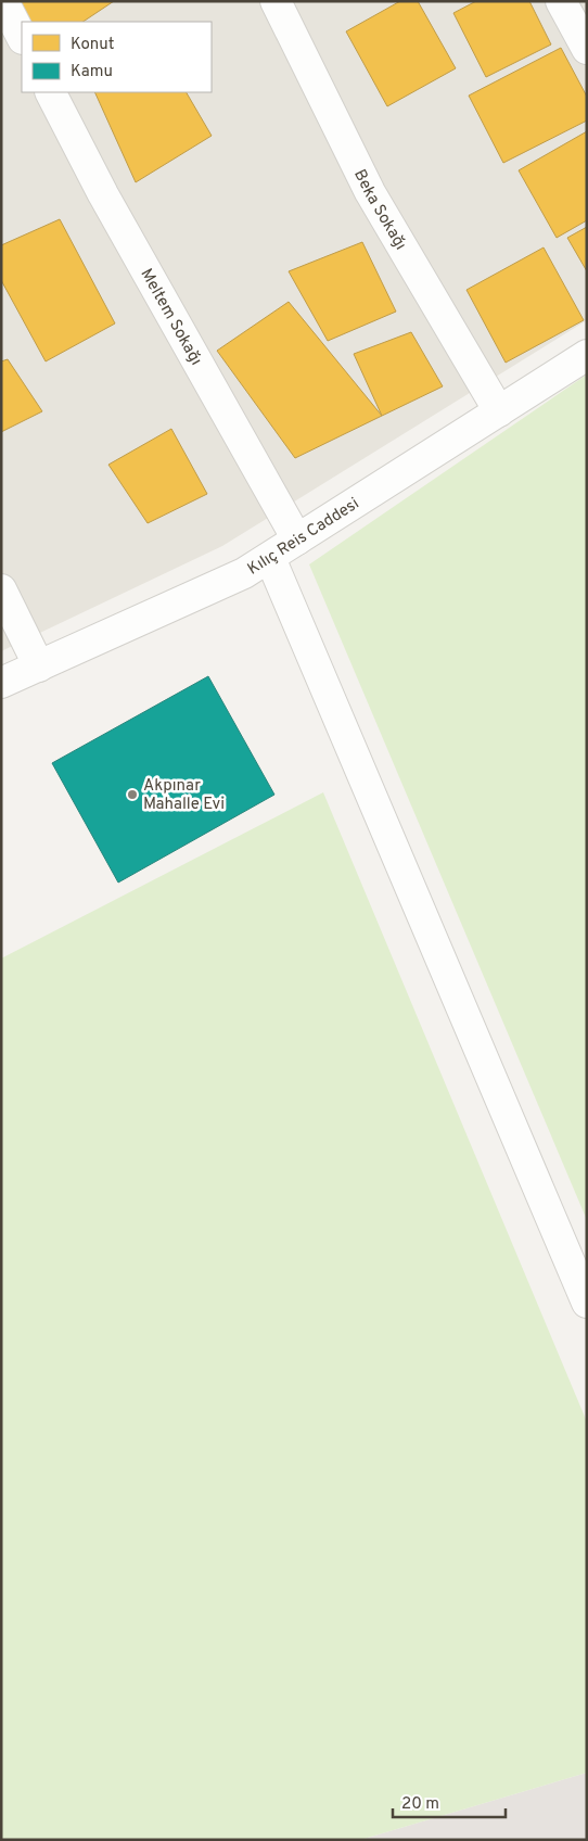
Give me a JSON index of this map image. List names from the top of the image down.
{
  "streets": {
    "street": ["Beka Sokağı", "Meltem Sokağı", "Kılıç Reis Caddesi"]
  },
  "crossings": [
    ["Beka Sokağı", "Kılıç Reis Caddesi"],
    ["Meltem Sokağı", "Kılıç Reis Caddesi"]
  ],
  "places": ["Akpınar Mahalle Evi"],
  "legend": ["Konut", "Kamu"],
  "scale_bar": "20 m"
}
